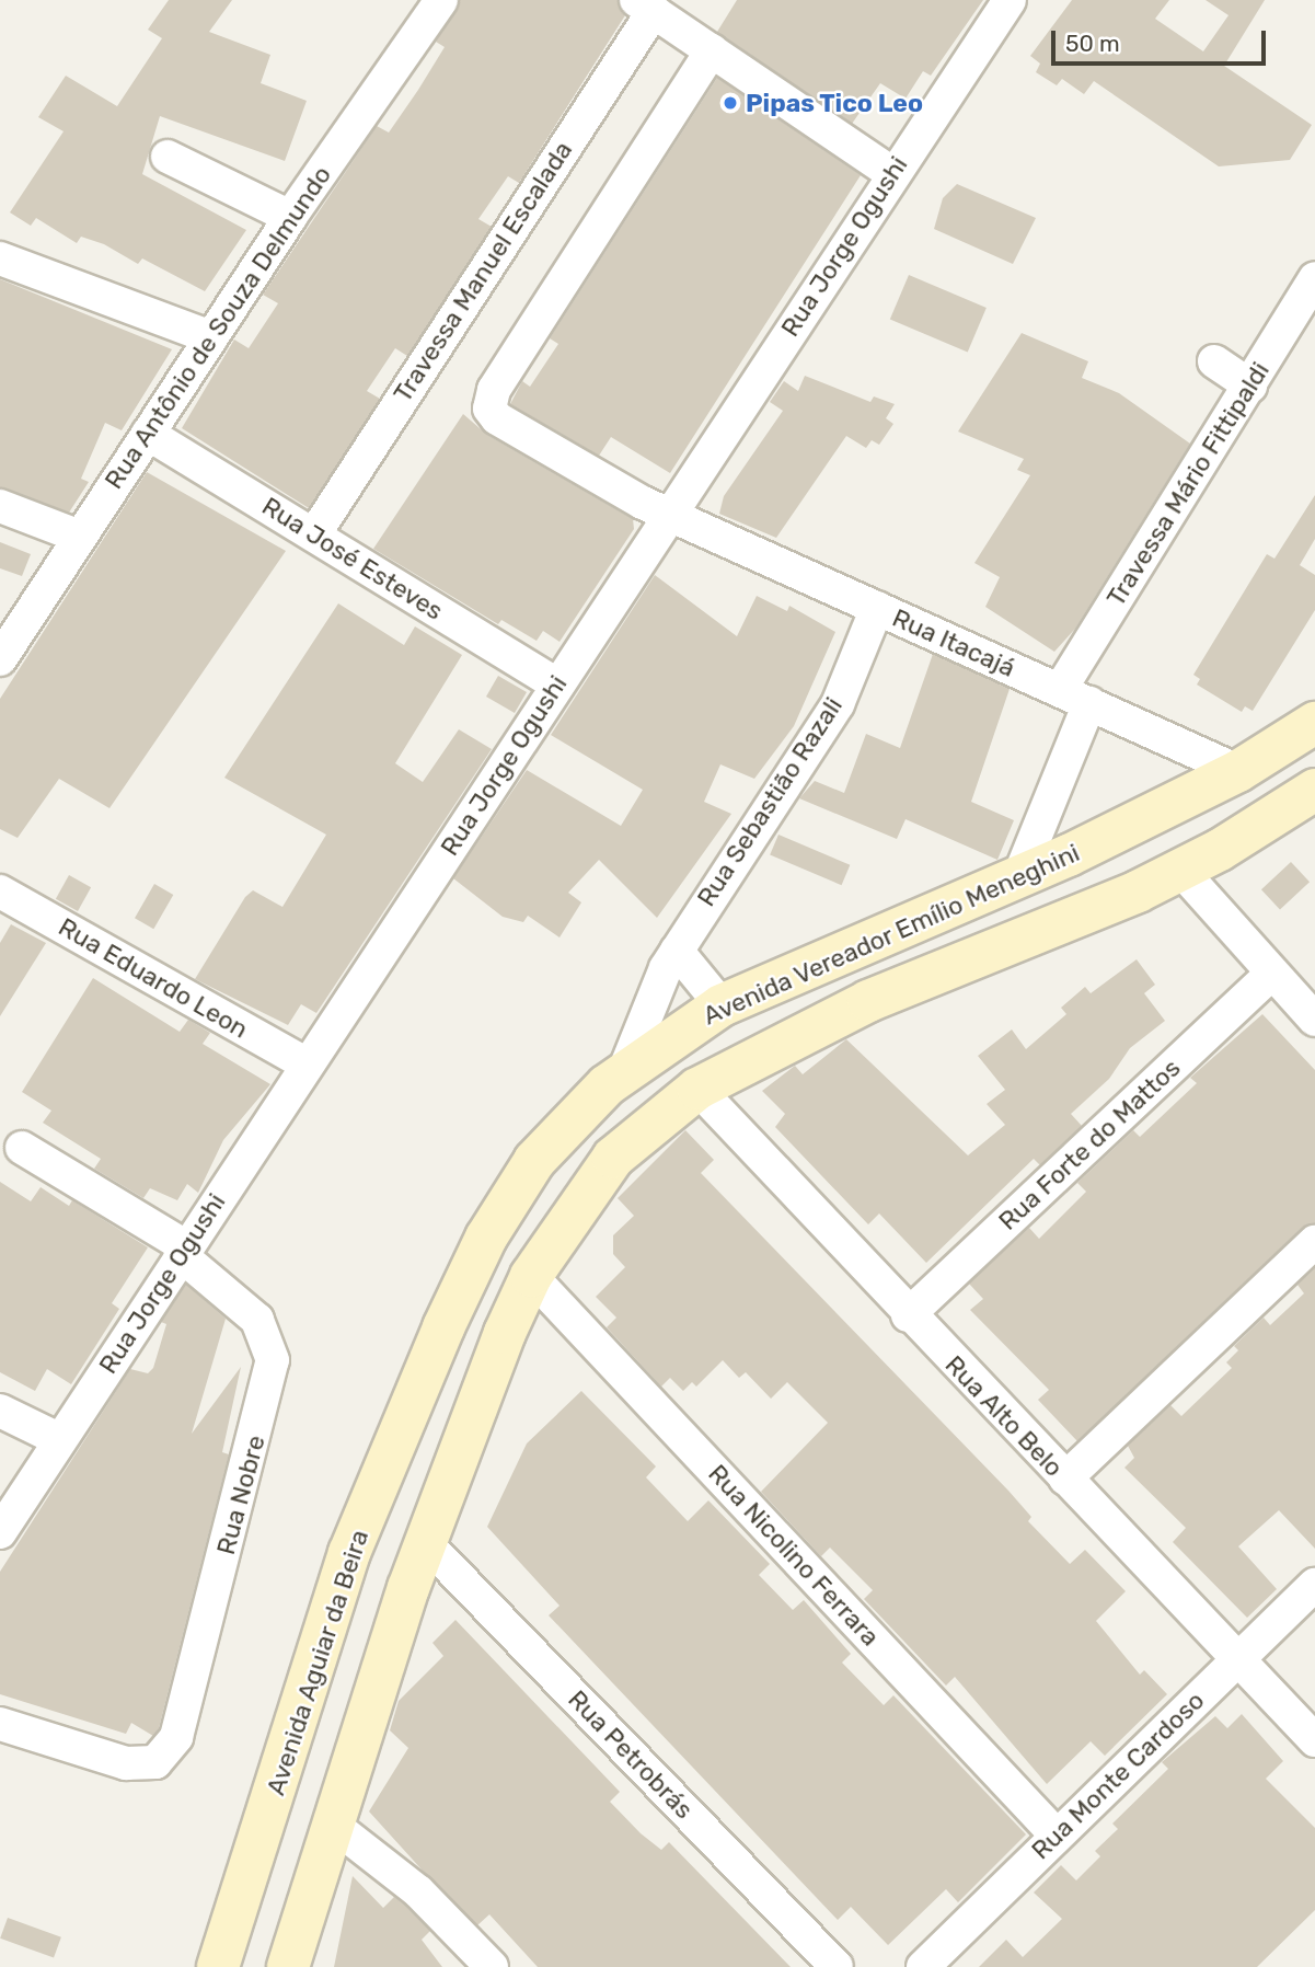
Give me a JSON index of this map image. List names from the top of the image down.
{
  "streets": {
    "main road": ["Avenida Vereador Emílio Meneghini", "Avenida Aguiar da Beira"],
    "street": [
      "Rua Jorge Ogushi",
      "Travessa Manuel Escalada",
      "Rua Antônio de Souza Delmundo",
      "Travessa Mário Fittipaldi",
      "Rua José Esteves",
      "Rua Itacajá",
      "Rua Sebastião Razali",
      "Rua Eduardo Leon",
      "Rua Forte do Mattos",
      "Rua Alto Belo",
      "Rua Nobre",
      "Rua Nicolino Ferrara",
      "Rua Petrobrás",
      "Rua Monte Cardoso"
    ]
  },
  "crossings": [
    ["Rua Jorge Ogushi", "Travessa Manuel Escalada"],
    ["Rua Jorge Ogushi", "Rua José Esteves"],
    ["Rua Jorge Ogushi", "Rua Itacajá"],
    ["Rua Jorge Ogushi", "Rua Eduardo Leon"],
    ["Rua Jorge Ogushi", "Rua Nobre"],
    ["Travessa Manuel Escalada", "Rua José Esteves"],
    ["Travessa Manuel Escalada", "Rua Itacajá"],
    ["Rua Antônio de Souza Delmundo", "Rua José Esteves"],
    ["Travessa Mário Fittipaldi", "Rua Itacajá"],
    ["Rua Itacajá", "Rua Sebastião Razali"],
    ["Rua Itacajá", "Avenida Vereador Emílio Meneghini"],
    ["Rua Sebastião Razali", "Avenida Vereador Emílio Meneghini"],
    ["Avenida Vereador Emílio Meneghini", "Rua Alto Belo"],
    ["Avenida Vereador Emílio Meneghini", "Rua Nicolino Ferrara"],
    ["Avenida Vereador Emílio Meneghini", "Avenida Aguiar da Beira"],
    ["Rua Forte do Mattos", "Rua Alto Belo"],
    ["Rua Alto Belo", "Rua Monte Cardoso"],
    ["Rua Nicolino Ferrara", "Rua Monte Cardoso"]
  ],
  "places": ["Pipas Tico Leo"],
  "scale_bar": "50 m"
}
